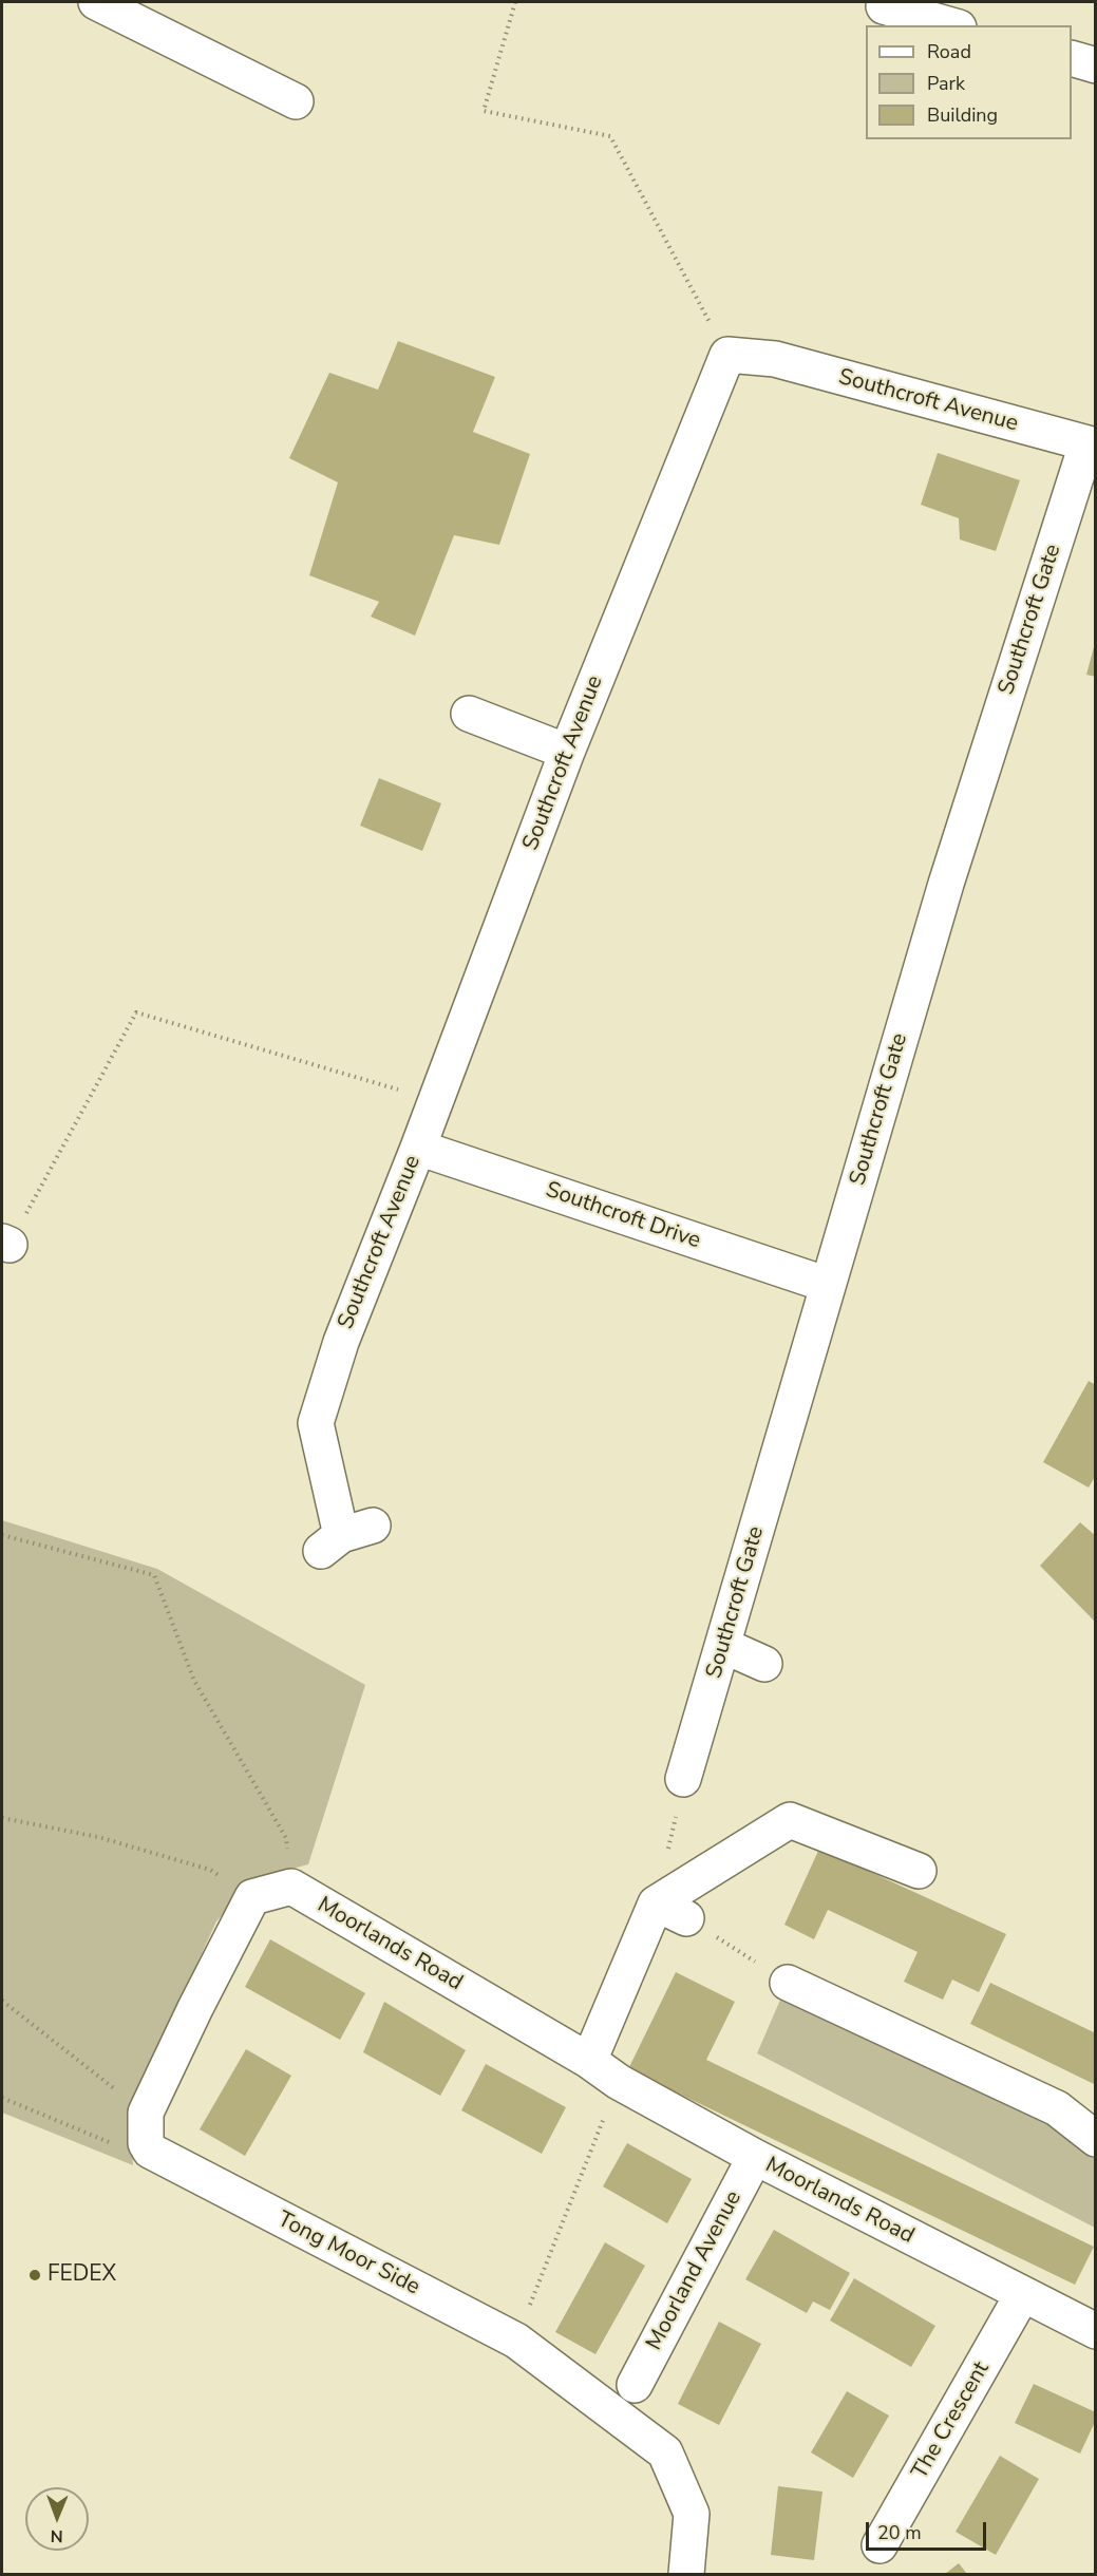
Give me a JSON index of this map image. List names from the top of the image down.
{
  "streets": {
    "street": [
      "Southcroft Avenue",
      "Southcroft Gate",
      "Southcroft Drive",
      "Moorlands Road",
      "Tong Moor Side",
      "Moorland Avenue",
      "The Crescent"
    ]
  },
  "crossings": [
    ["Southcroft Avenue", "Southcroft Gate"],
    ["Southcroft Avenue", "Southcroft Drive"],
    ["Southcroft Gate", "Southcroft Drive"],
    ["Moorlands Road", "Moorland Avenue"],
    ["Moorlands Road", "The Crescent"]
  ],
  "places": ["FEDEX"],
  "legend": ["Road", "Park", "Building"],
  "scale_bar": "20 m",
  "north": "bottom"
}
